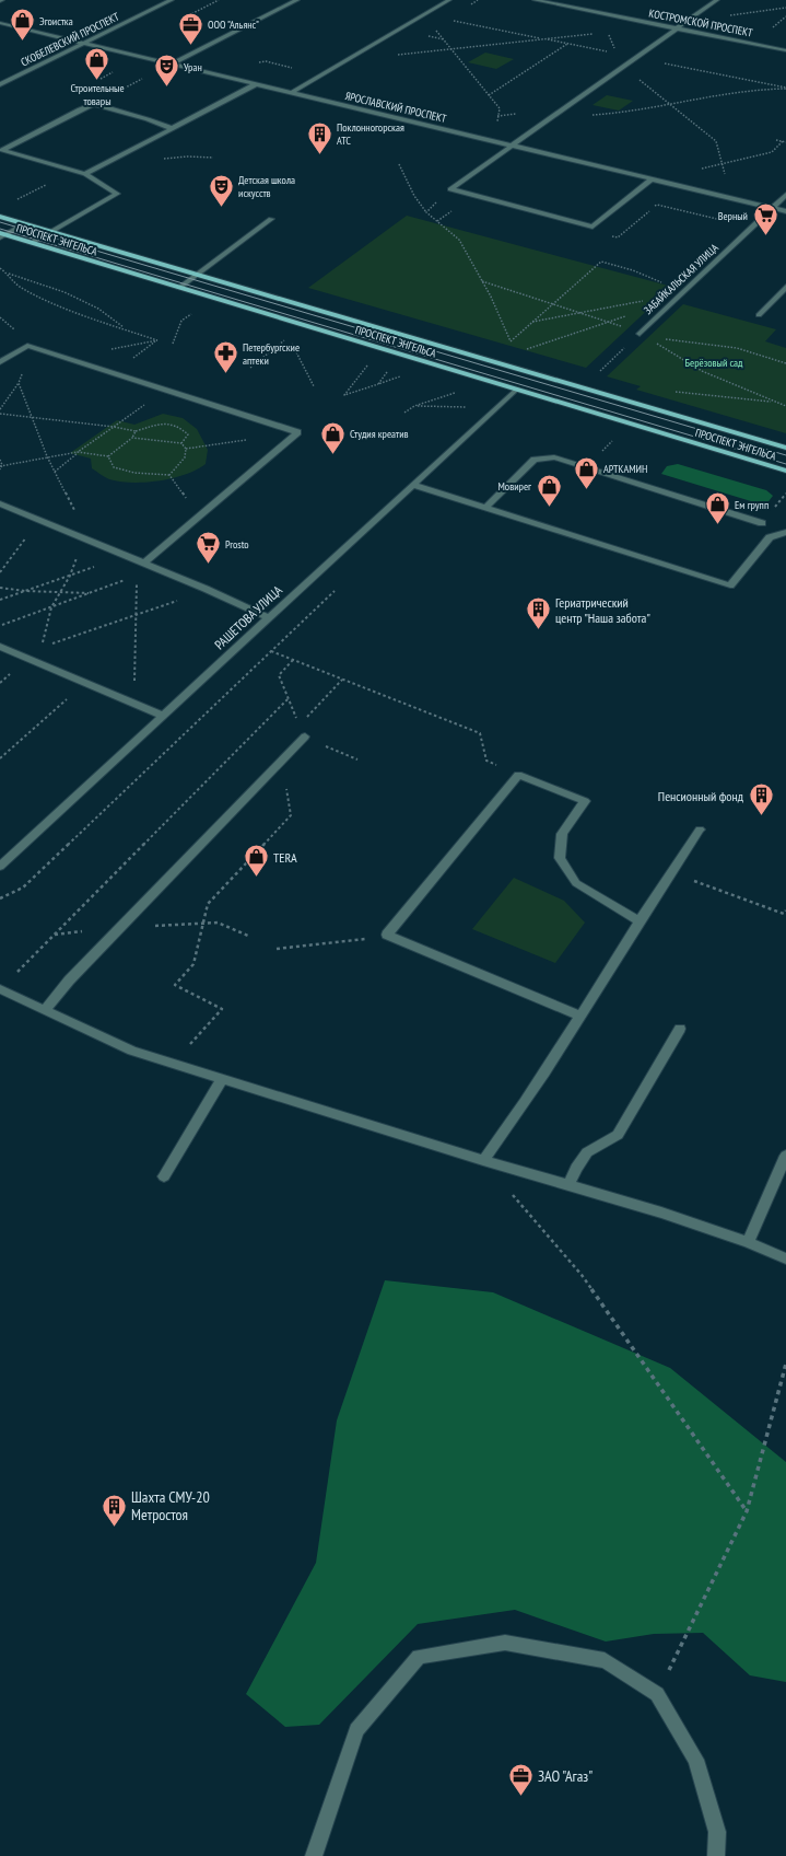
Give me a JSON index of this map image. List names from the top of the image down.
{
  "streets": {
    "main road": ["ПРОСПЕКТ ЭНГЕЛЬСА"],
    "street": [
      "КОСТРОМСКОЙ ПРОСПЕКТ",
      "СКОБЕЛЕВСКИЙ ПРОСПЕКТ",
      "ЯРОСЛАВСКИЙ ПРОСПЕКТ",
      "ЗАБАЙКАЛЬСКАЯ УЛИЦА",
      "РАШЕТОВА УЛИЦА"
    ]
  },
  "crossings": [
    ["СКОБЕЛЕВСКИЙ ПРОСПЕКТ", "ЯРОСЛАВСКИЙ ПРОСПЕКТ"],
    ["ЯРОСЛАВСКИЙ ПРОСПЕКТ", "ЗАБАЙКАЛЬСКАЯ УЛИЦА"],
    ["ПРОСПЕКТ ЭНГЕЛЬСА", "РАШЕТОВА УЛИЦА"]
  ],
  "parks": ["Берёзовый сад"],
  "places": {
    "shop": [
      "Эгоистка",
      "Строительные товары",
      "Студия креатив",
      "АРТКАМИН",
      "Мовирег",
      "Ем групп",
      "TERA"
    ],
    "office": ["ООО \"Альянс\"", "ЗАО \"Агаз\""],
    "theatre": ["Уран", "Детская школа искусств"],
    "building": [
      "Поклонногорская АТС",
      "Гериатрический центр \"Наша забота\"",
      "Пенсионный фонд",
      "Шахта СМУ-20 Метростоя"
    ],
    "supermarket": ["Верный", "Prosto"],
    "pharmacy": ["Петербургские аптеки"]
  }
}
